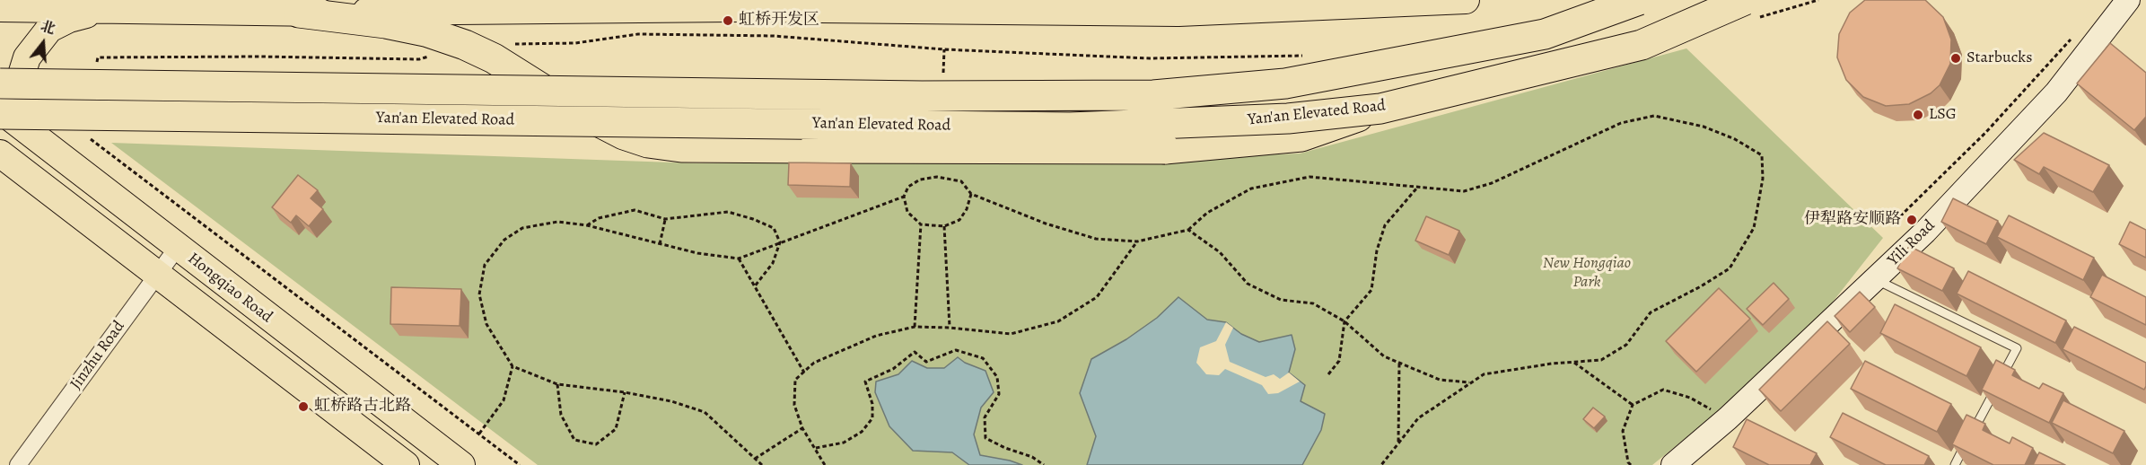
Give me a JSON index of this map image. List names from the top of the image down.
{
  "streets": {
    "highway": ["Yan'an Elevated Road"],
    "main road": ["Hongqiao Road"],
    "street": ["Yili Road", "Jinzhu Road"]
  },
  "crossings": [
    ["Yan'an Elevated Road", "Hongqiao Road"],
    ["Hongqiao Road", "Jinzhu Road"]
  ],
  "parks": ["New Hongqiao Park"],
  "places": [
    "虹桥开发区",
    "Starbucks",
    "LSG",
    "伊犁路安顺路",
    "虹桥路古北路"
  ],
  "north": "top"
}
